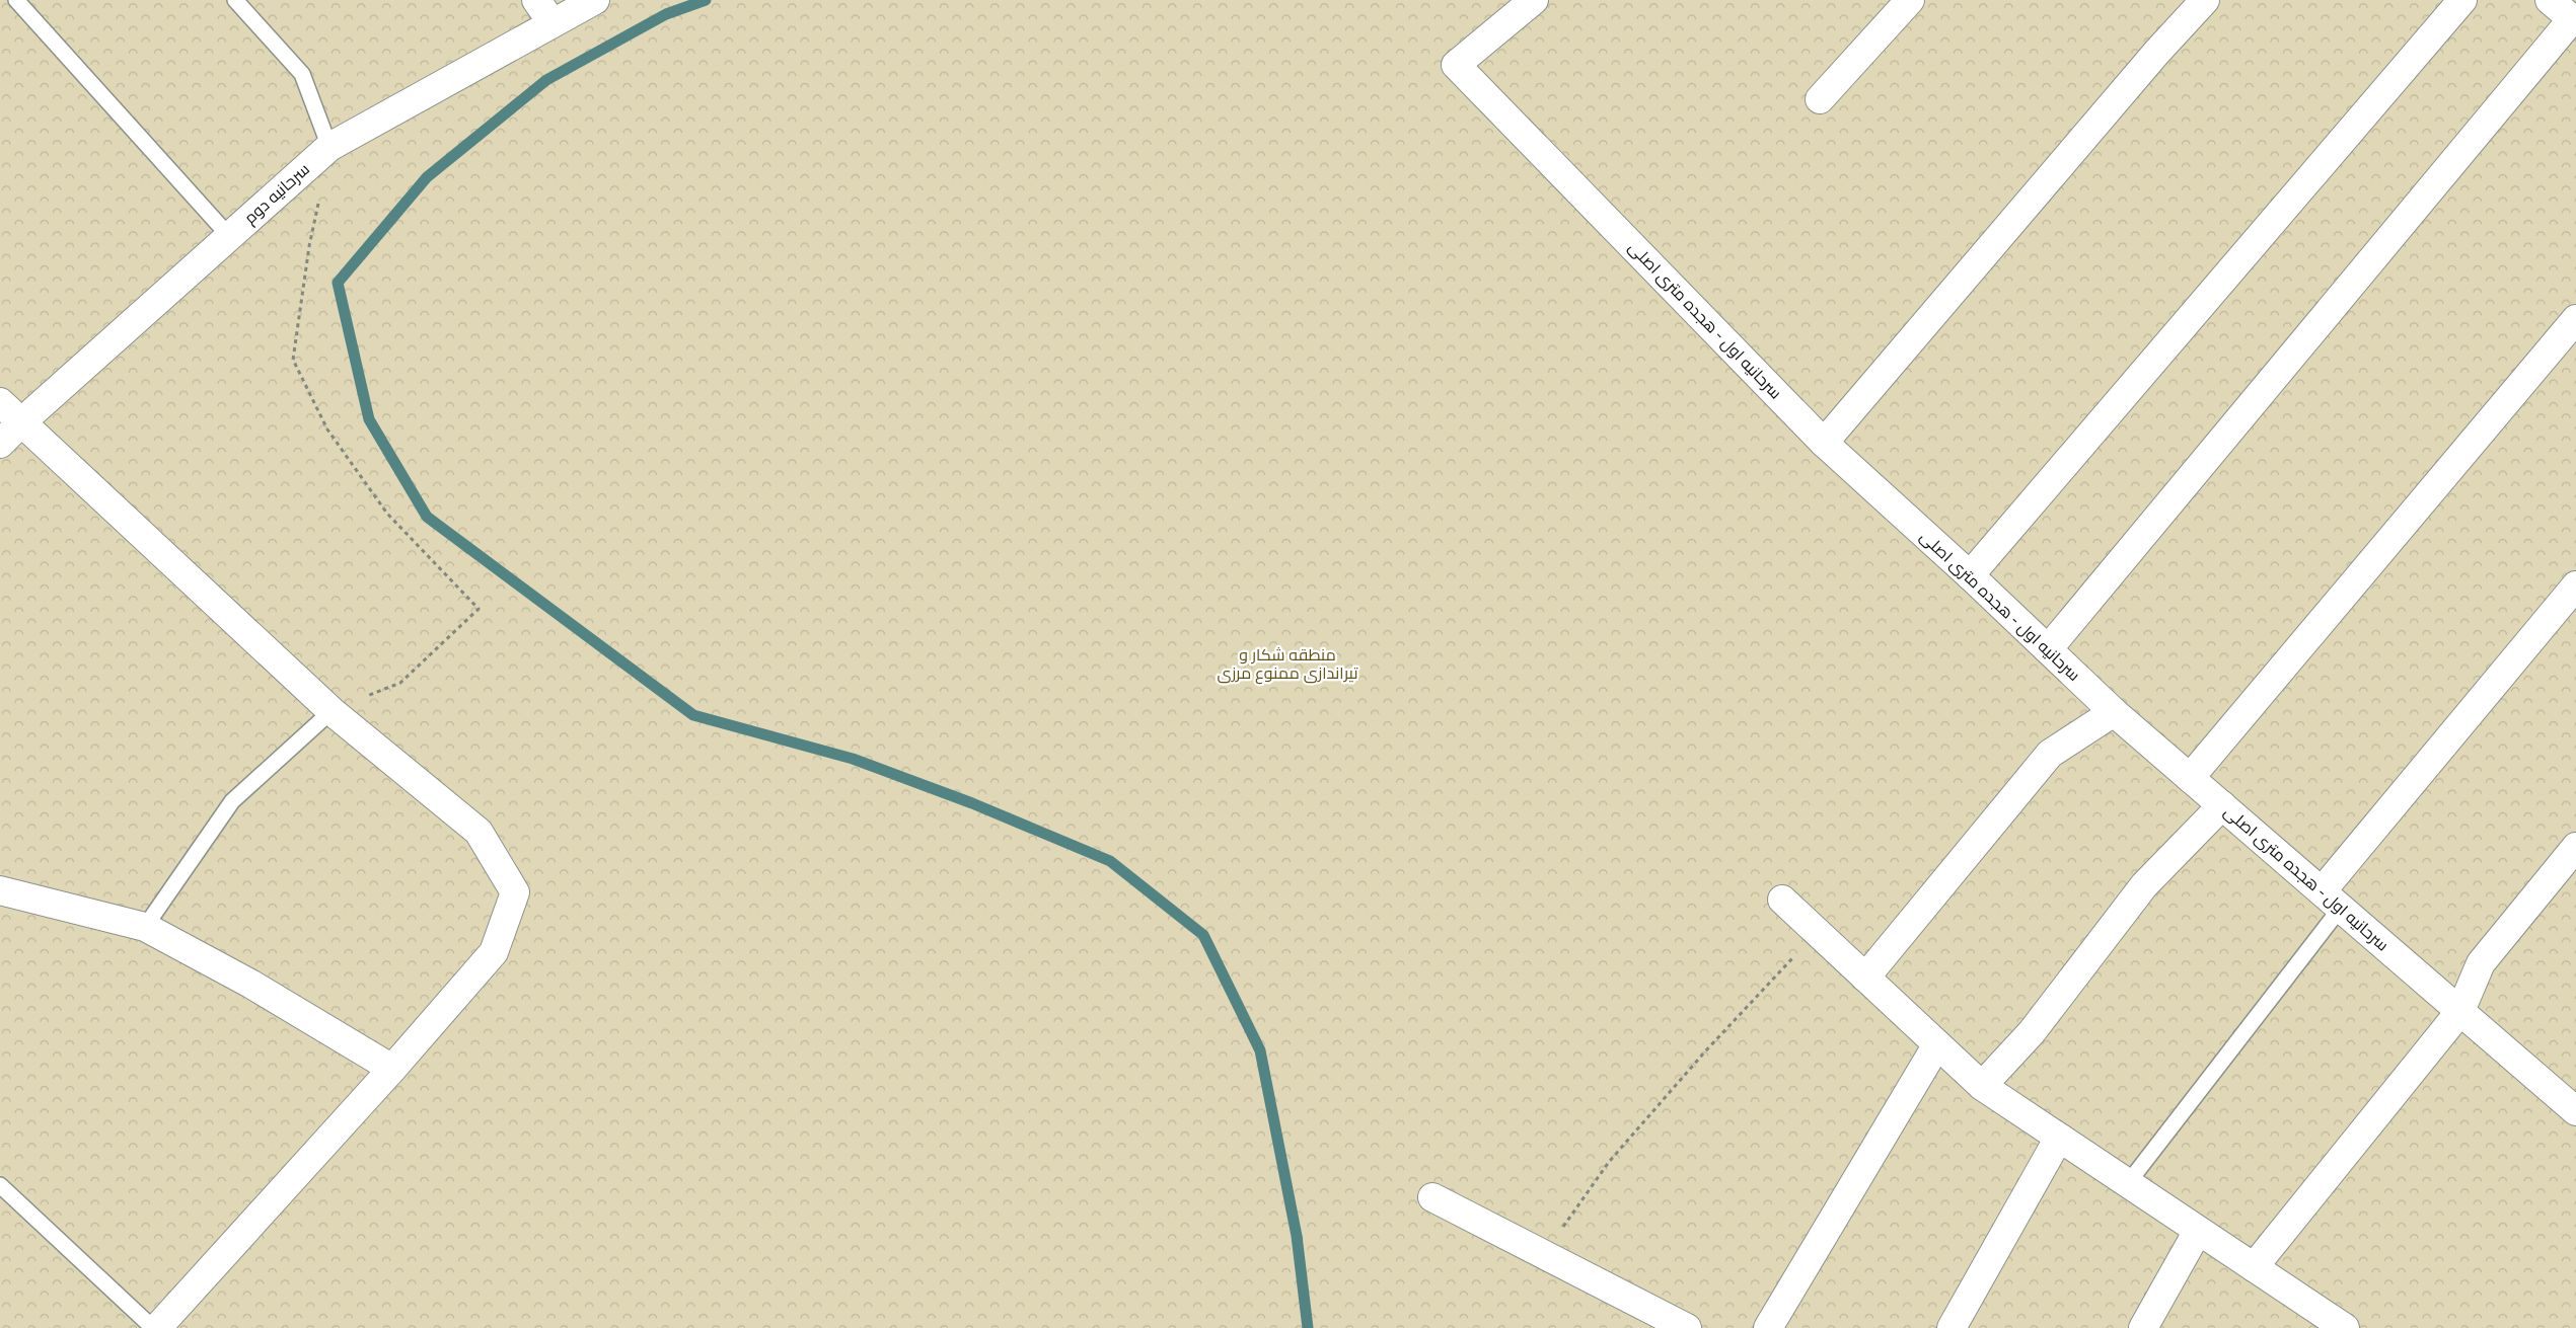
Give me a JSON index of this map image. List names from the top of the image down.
{
  "streets": {
    "street": ["سرحانیه دوم", "سرحانیه اول - هجده متری اصلی"]
  },
  "parks": ["منطقه شکار و تیراندازی ممنوع مرزی"]
}
